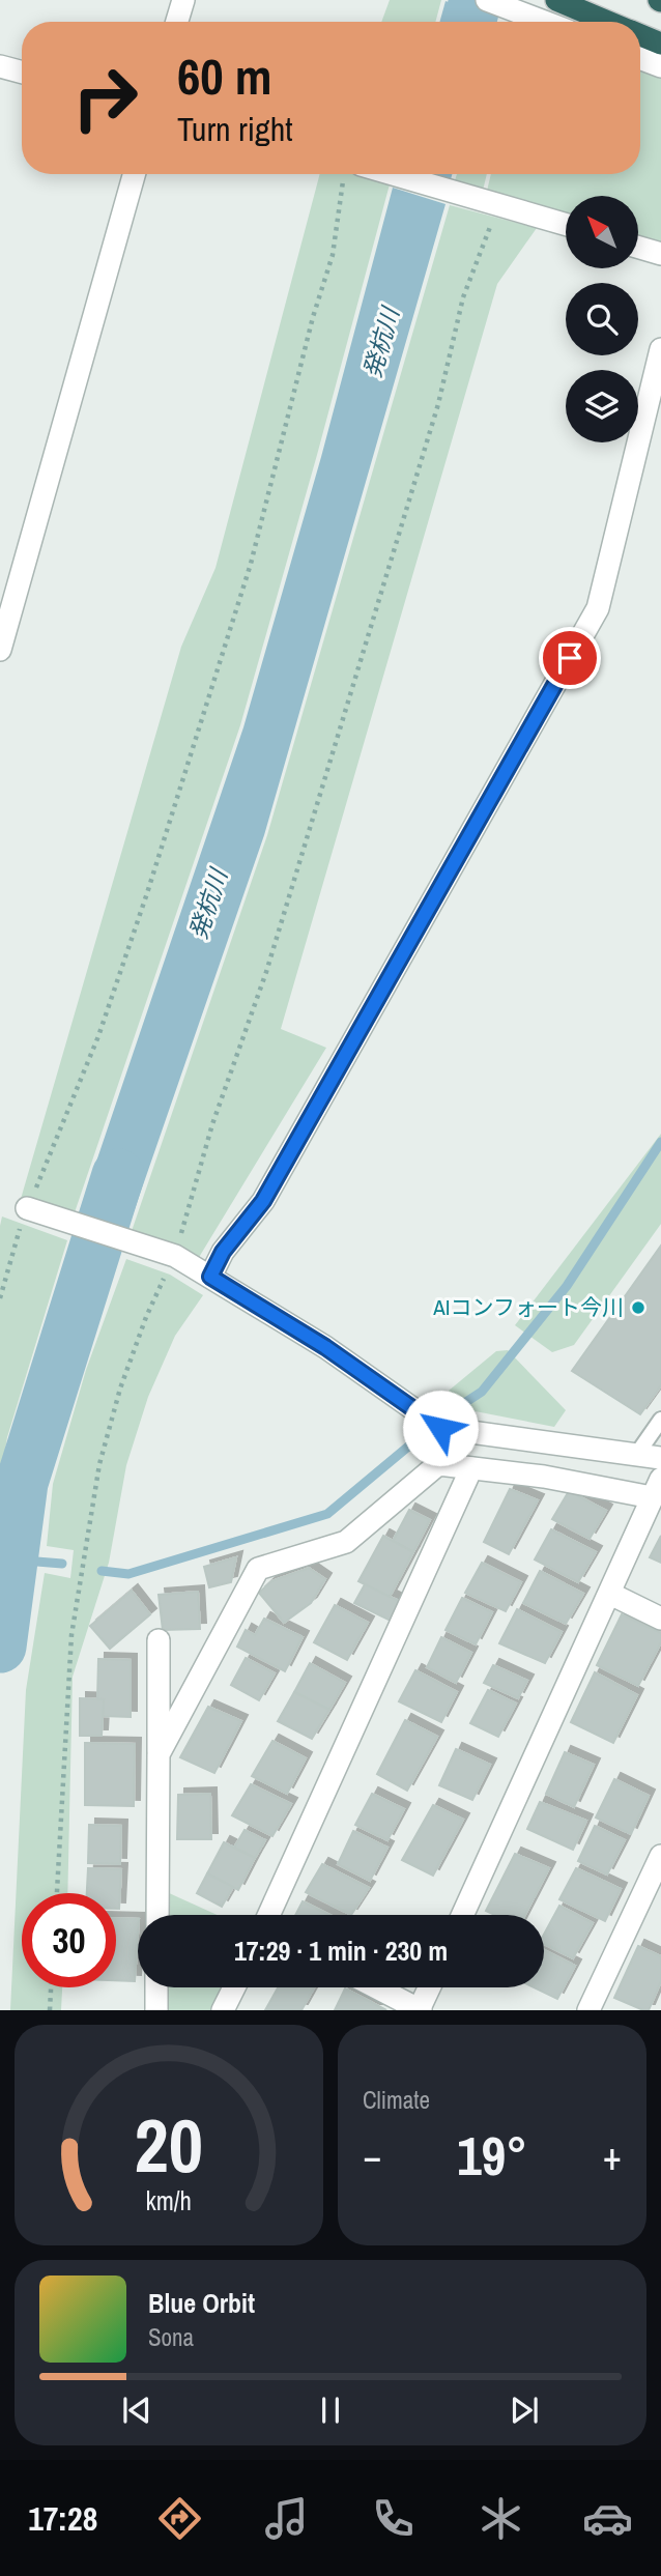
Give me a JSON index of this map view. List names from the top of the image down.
{
  "water": ["発杭川"],
  "places": ["AIコンフォート今川"],
  "north": "top left",
  "page": {
    "turn": ["60 m", "Turn right"],
    "limit": "30",
    "trip": "17:29 · 1 min · 230 m",
    "tile": "Climate",
    "heat": ["−", "19°", "+"],
    "song": ["Blue Orbit", "Sona"],
    "tabs": "17:28",
    "gauge": ["20", "km/h"]
  }
}
